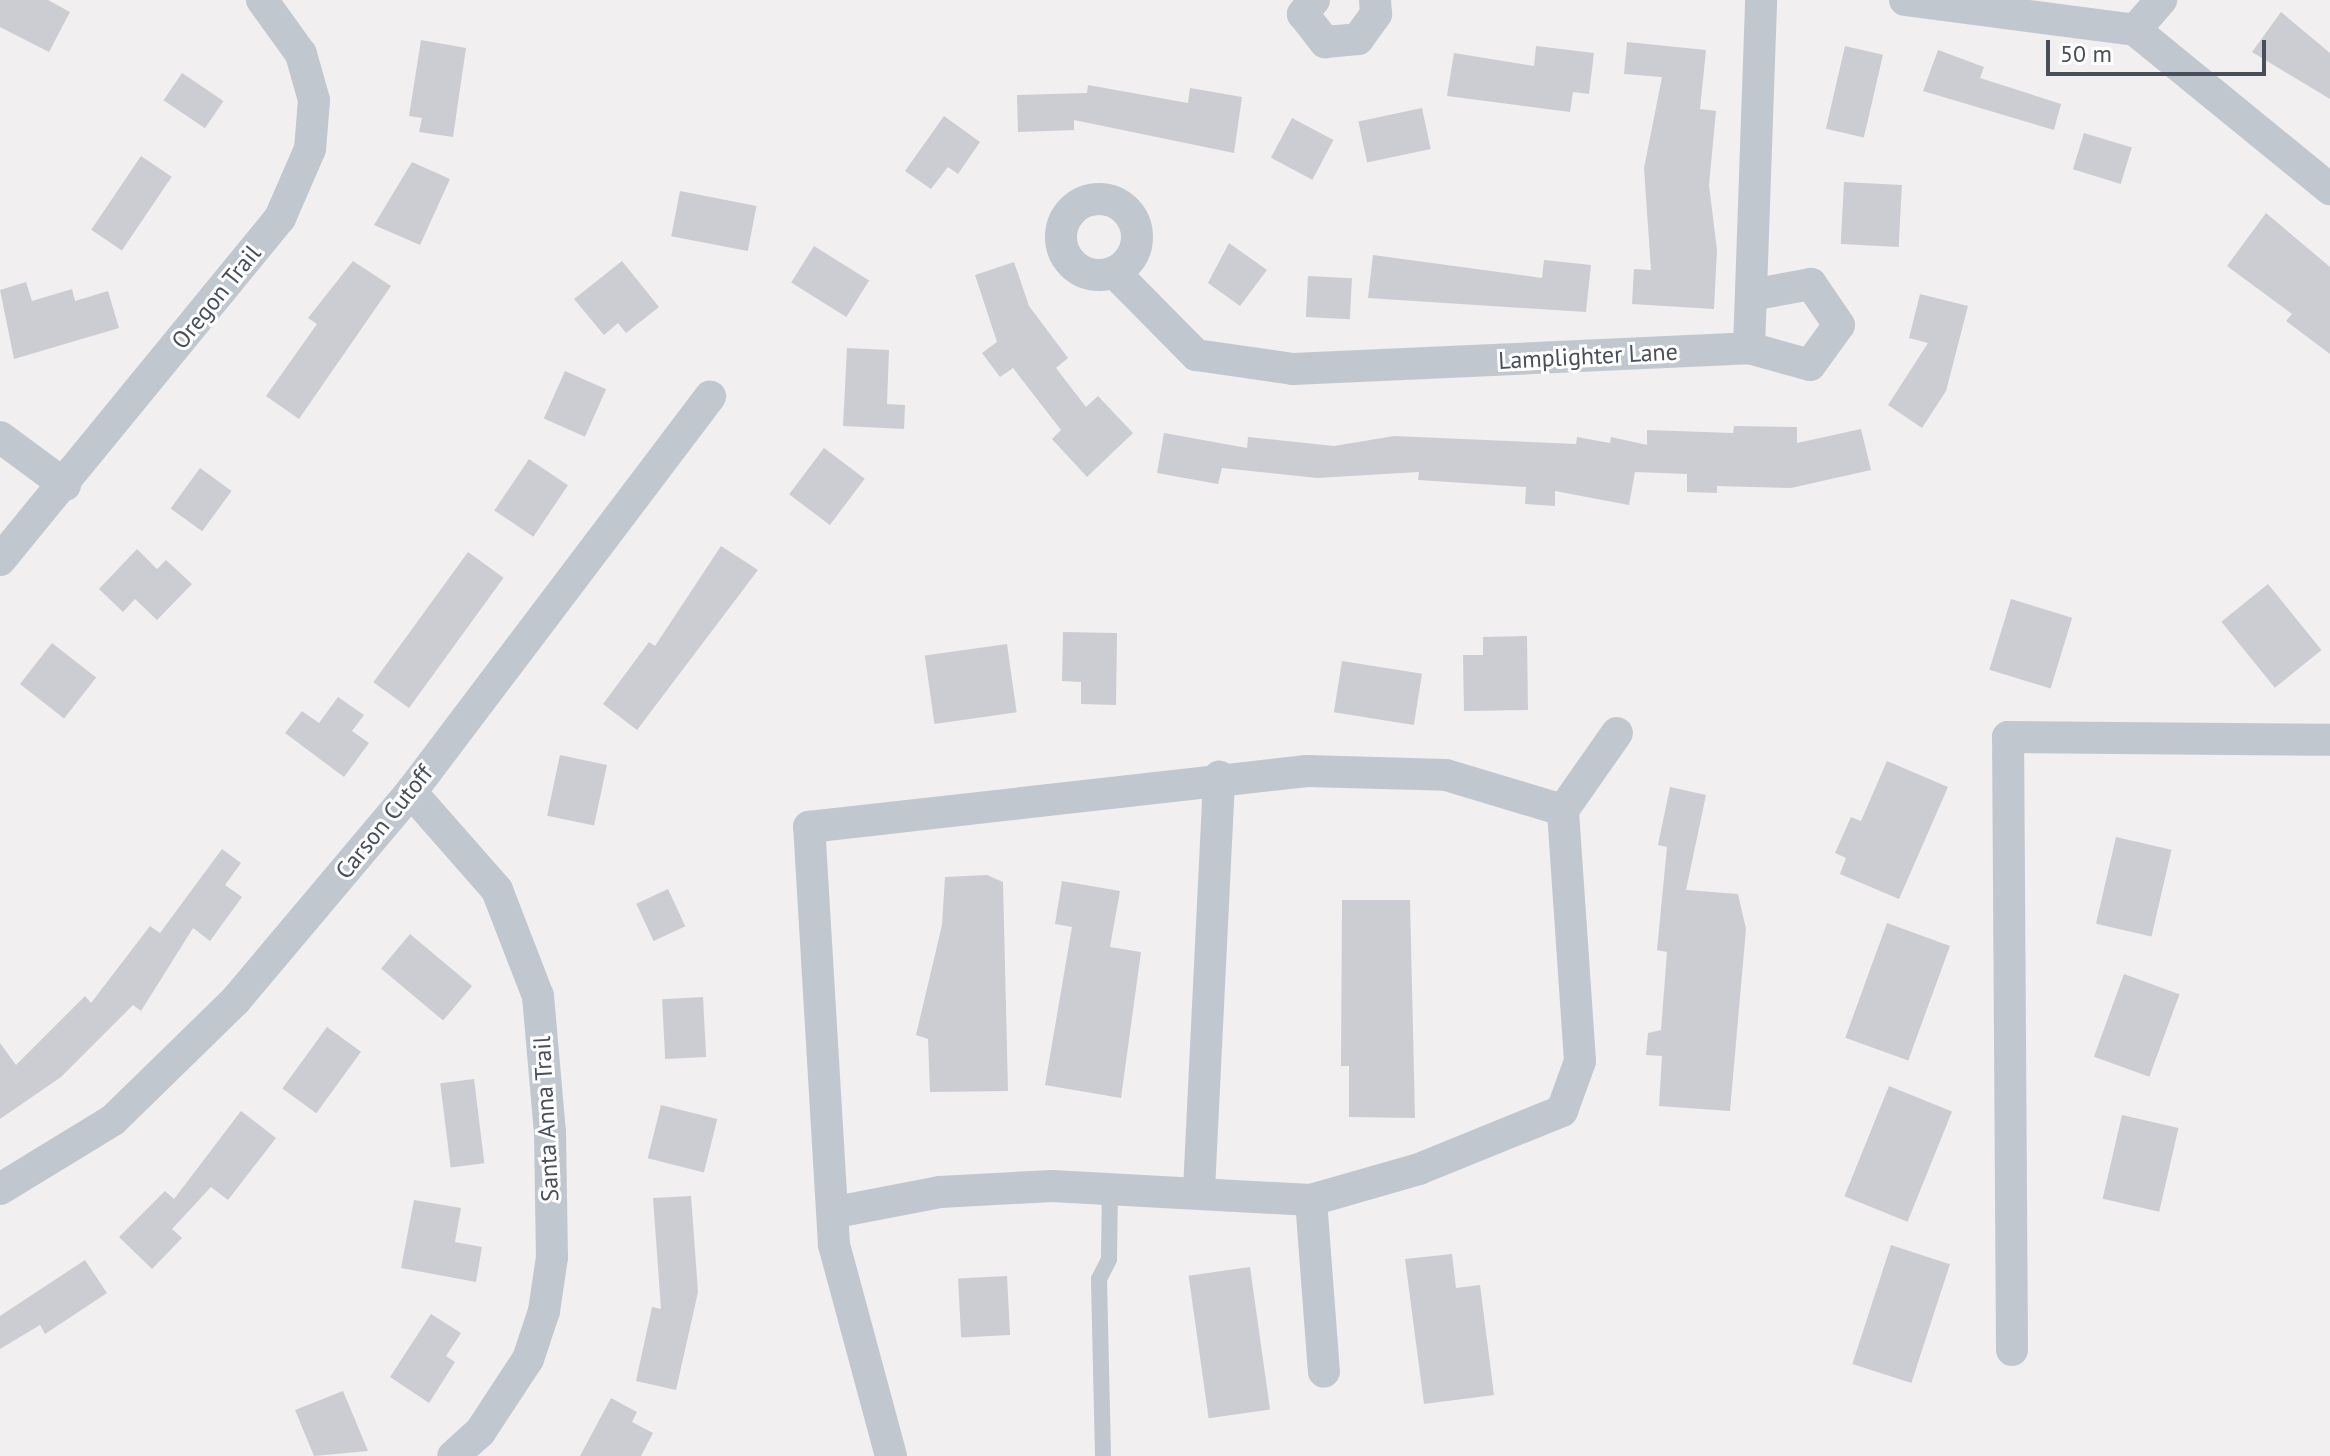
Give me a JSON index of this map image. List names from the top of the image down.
{
  "streets": {
    "street": [
      "Oregon Trail",
      "Lamplighter Lane",
      "Carson Cutoff",
      "Santa Anna Trail"
    ]
  },
  "crossings": [
    ["Carson Cutoff", "Santa Anna Trail"]
  ],
  "scale_bar": "50 m"
}
